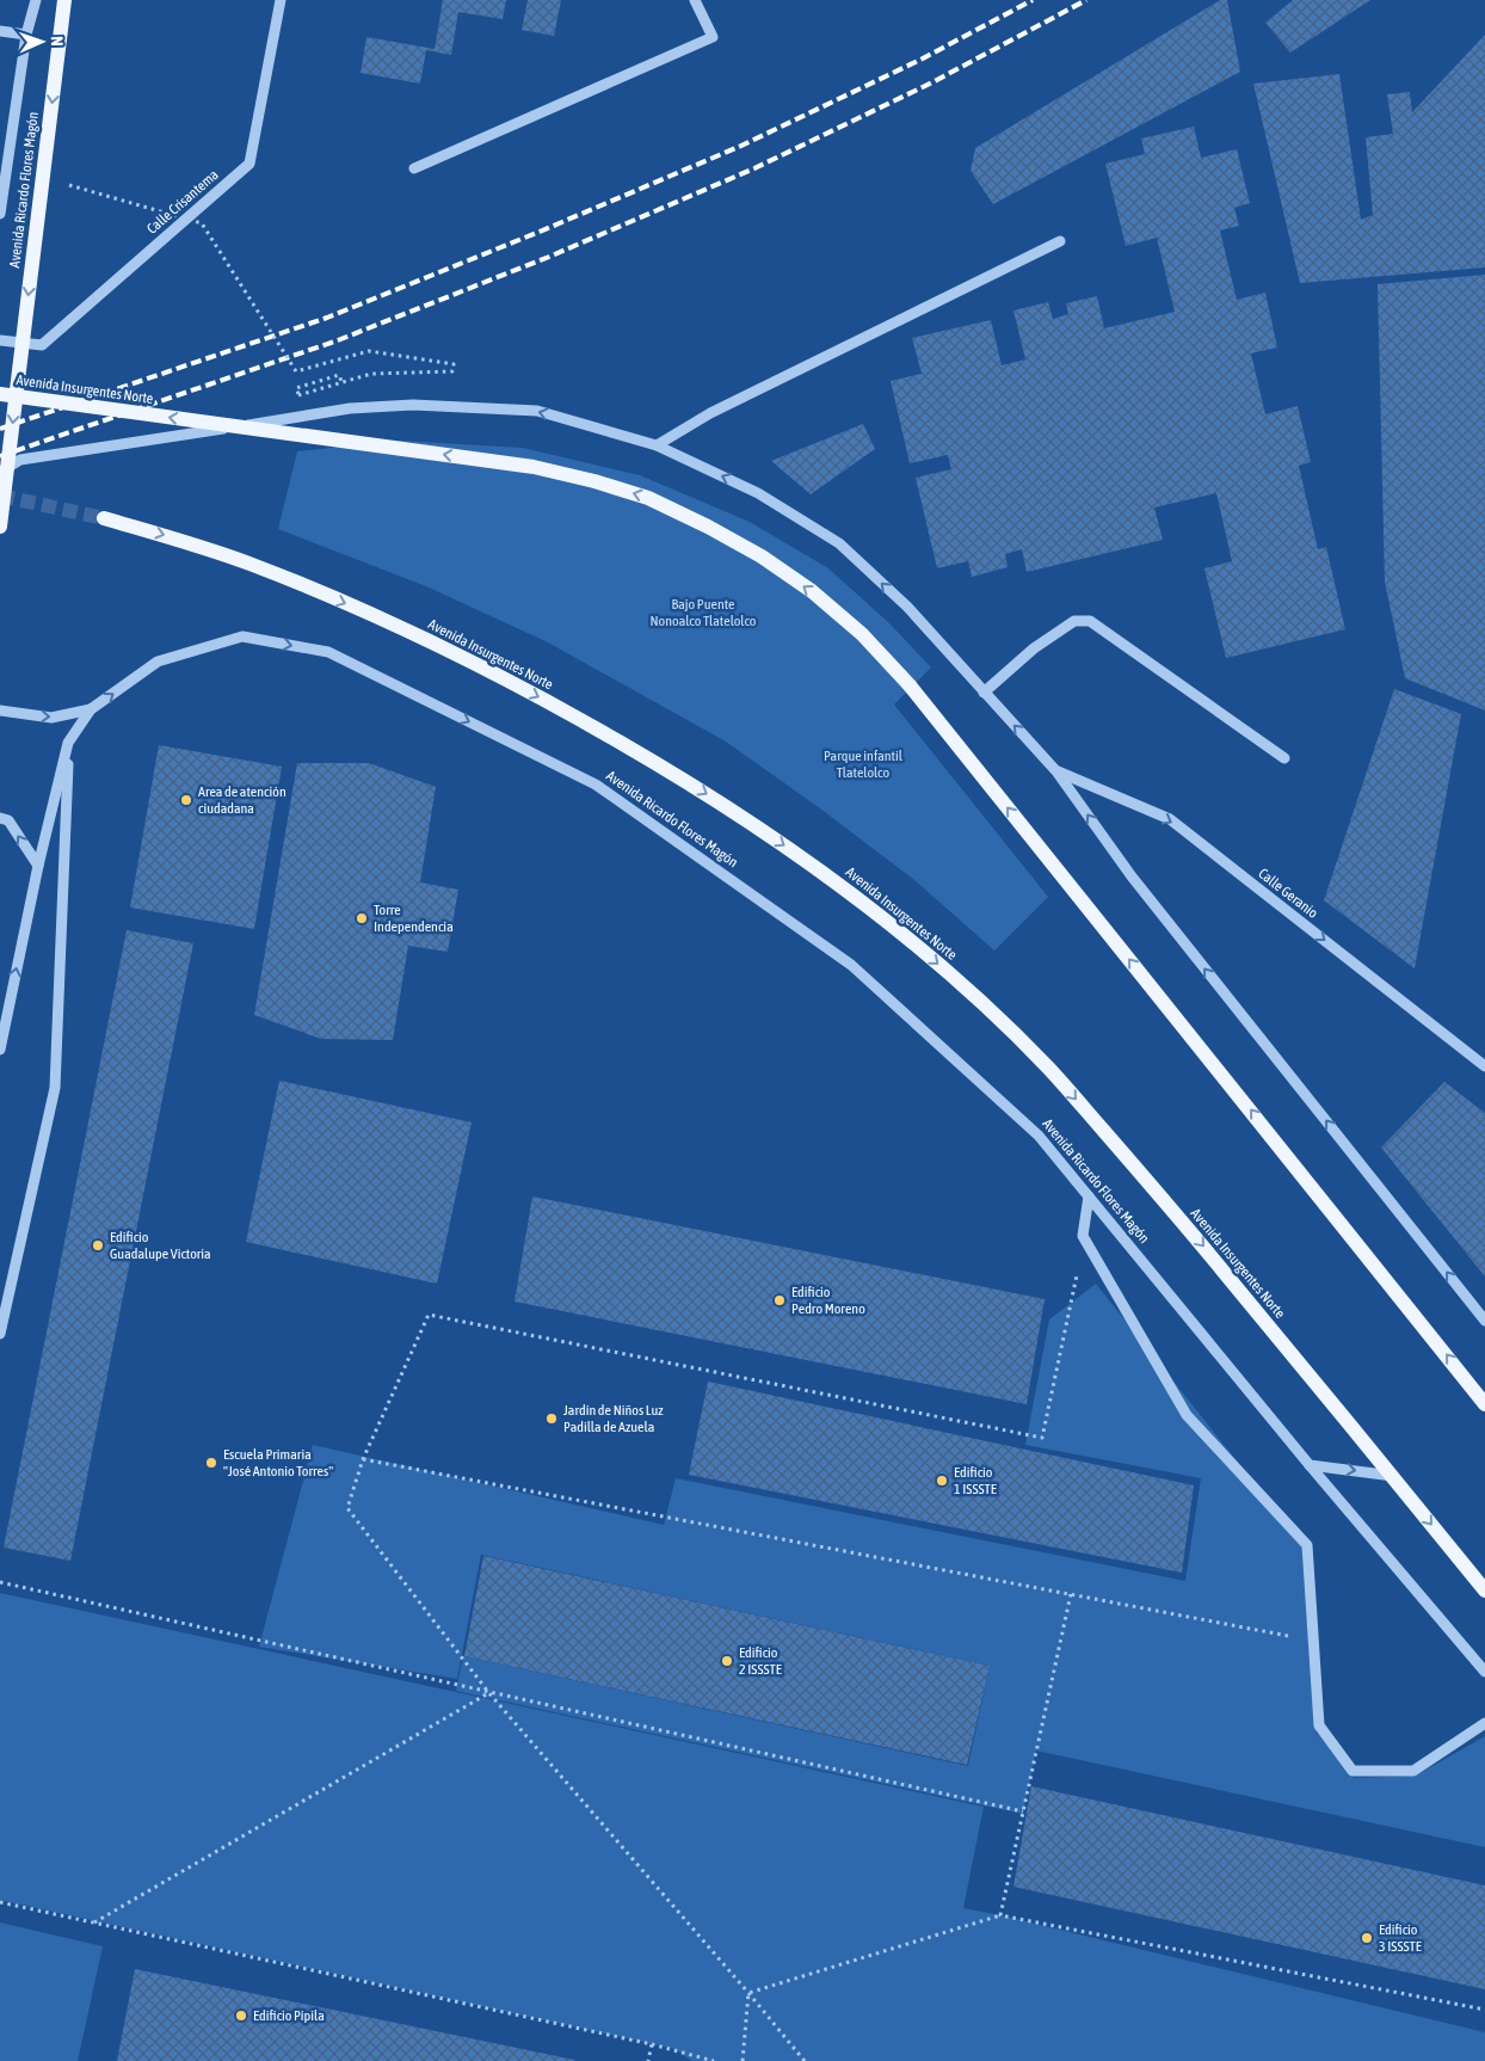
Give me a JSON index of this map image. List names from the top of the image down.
{
  "streets": {
    "main road": ["Avenida Ricardo Flores Magón", "Avenida Insurgentes Norte"],
    "street": ["Calle Crisantema", "Calle Geranio"]
  },
  "parks": ["Bajo Puente Nonoalco Tlatelolco", "Parque infantil Tlatelolco"],
  "places": [
    "Area de atención ciudadana",
    "Torre Independencia",
    "Edificio Guadalupe Victoria",
    "Edificio Pedro Moreno",
    "Jardín de Niños Luz Padilla de Azuela",
    "Escuela Primaria \"José Antonio Torres\"",
    "Edificio 1 ISSSTE",
    "Edificio 2 ISSSTE",
    "Edificio 3 ISSSTE",
    "Edificio Pípila"
  ],
  "north": "right"
}
